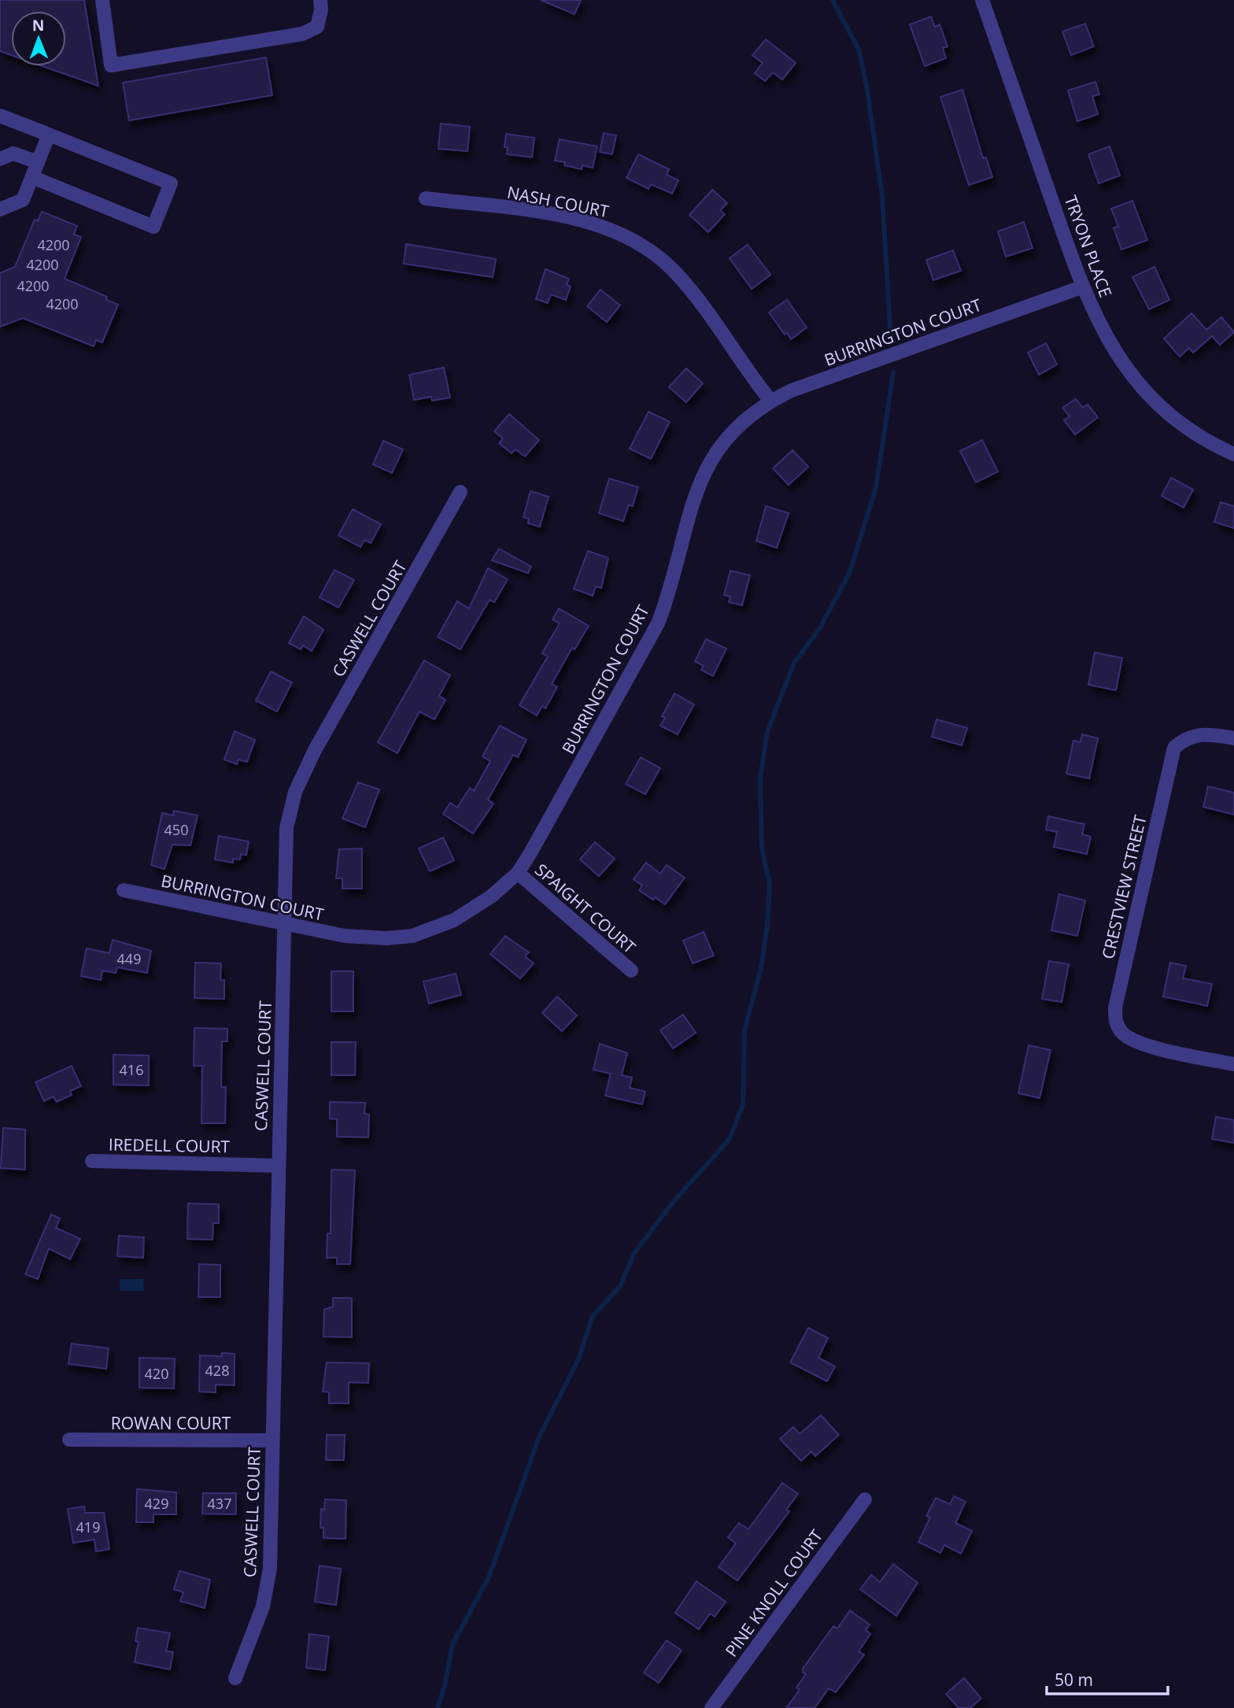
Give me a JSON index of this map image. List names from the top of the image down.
{
  "streets": {
    "street": [
      "NASH COURT",
      "TRYON PLACE",
      "BURRINGTON COURT",
      "CASWELL COURT",
      "CRESTVIEW STREET",
      "SPAIGHT COURT",
      "IREDELL COURT",
      "ROWAN COURT",
      "PINE KNOLL COURT"
    ]
  },
  "crossings": [
    ["NASH COURT", "BURRINGTON COURT"],
    ["TRYON PLACE", "BURRINGTON COURT"],
    ["BURRINGTON COURT", "CASWELL COURT"],
    ["BURRINGTON COURT", "SPAIGHT COURT"],
    ["CASWELL COURT", "IREDELL COURT"],
    ["CASWELL COURT", "ROWAN COURT"]
  ],
  "house_numbers": [
    "4200",
    "4200",
    "4200",
    "4200",
    "450",
    "449",
    "416",
    "428",
    "420",
    "429",
    "437",
    "419"
  ],
  "scale_bar": "50 m",
  "north": "top"
}
